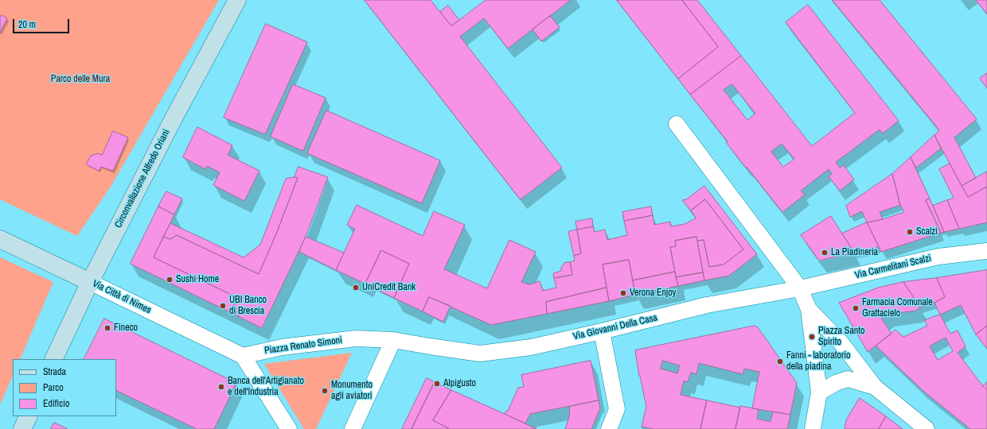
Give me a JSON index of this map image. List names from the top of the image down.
{
  "streets": {
    "street": [
      "Circonvallazione Alfredo Oriani",
      "Via Carmelitani Scalzi",
      "Via Città di Nimes",
      "Via Giovanni Della Casa",
      "Piazza Renato Simoni"
    ]
  },
  "crossings": [
    ["Circonvallazione Alfredo Oriani", "Via Città di Nimes"],
    ["Via Carmelitani Scalzi", "Via Giovanni Della Casa"],
    ["Via Città di Nimes", "Piazza Renato Simoni"],
    ["Via Giovanni Della Casa", "Piazza Renato Simoni"]
  ],
  "parks": ["Parco delle Mura"],
  "places": [
    "Scalzi",
    "La Piadineria",
    "Sushi Home",
    "UniCredit Bank",
    "Verona Enjoy",
    "UBI Banco di Brescia",
    "Farmacia Comunale Grattacielo",
    "Fineco",
    "Piazza Santo Spirito",
    "Fanni - laboratorio della piadina",
    "Alpigusto",
    "Banca dell'Artigianato e dell'Industria",
    "Monumento agli aviatori"
  ],
  "legend": ["Strada", "Parco", "Edificio"],
  "scale_bar": "20 m"
}
